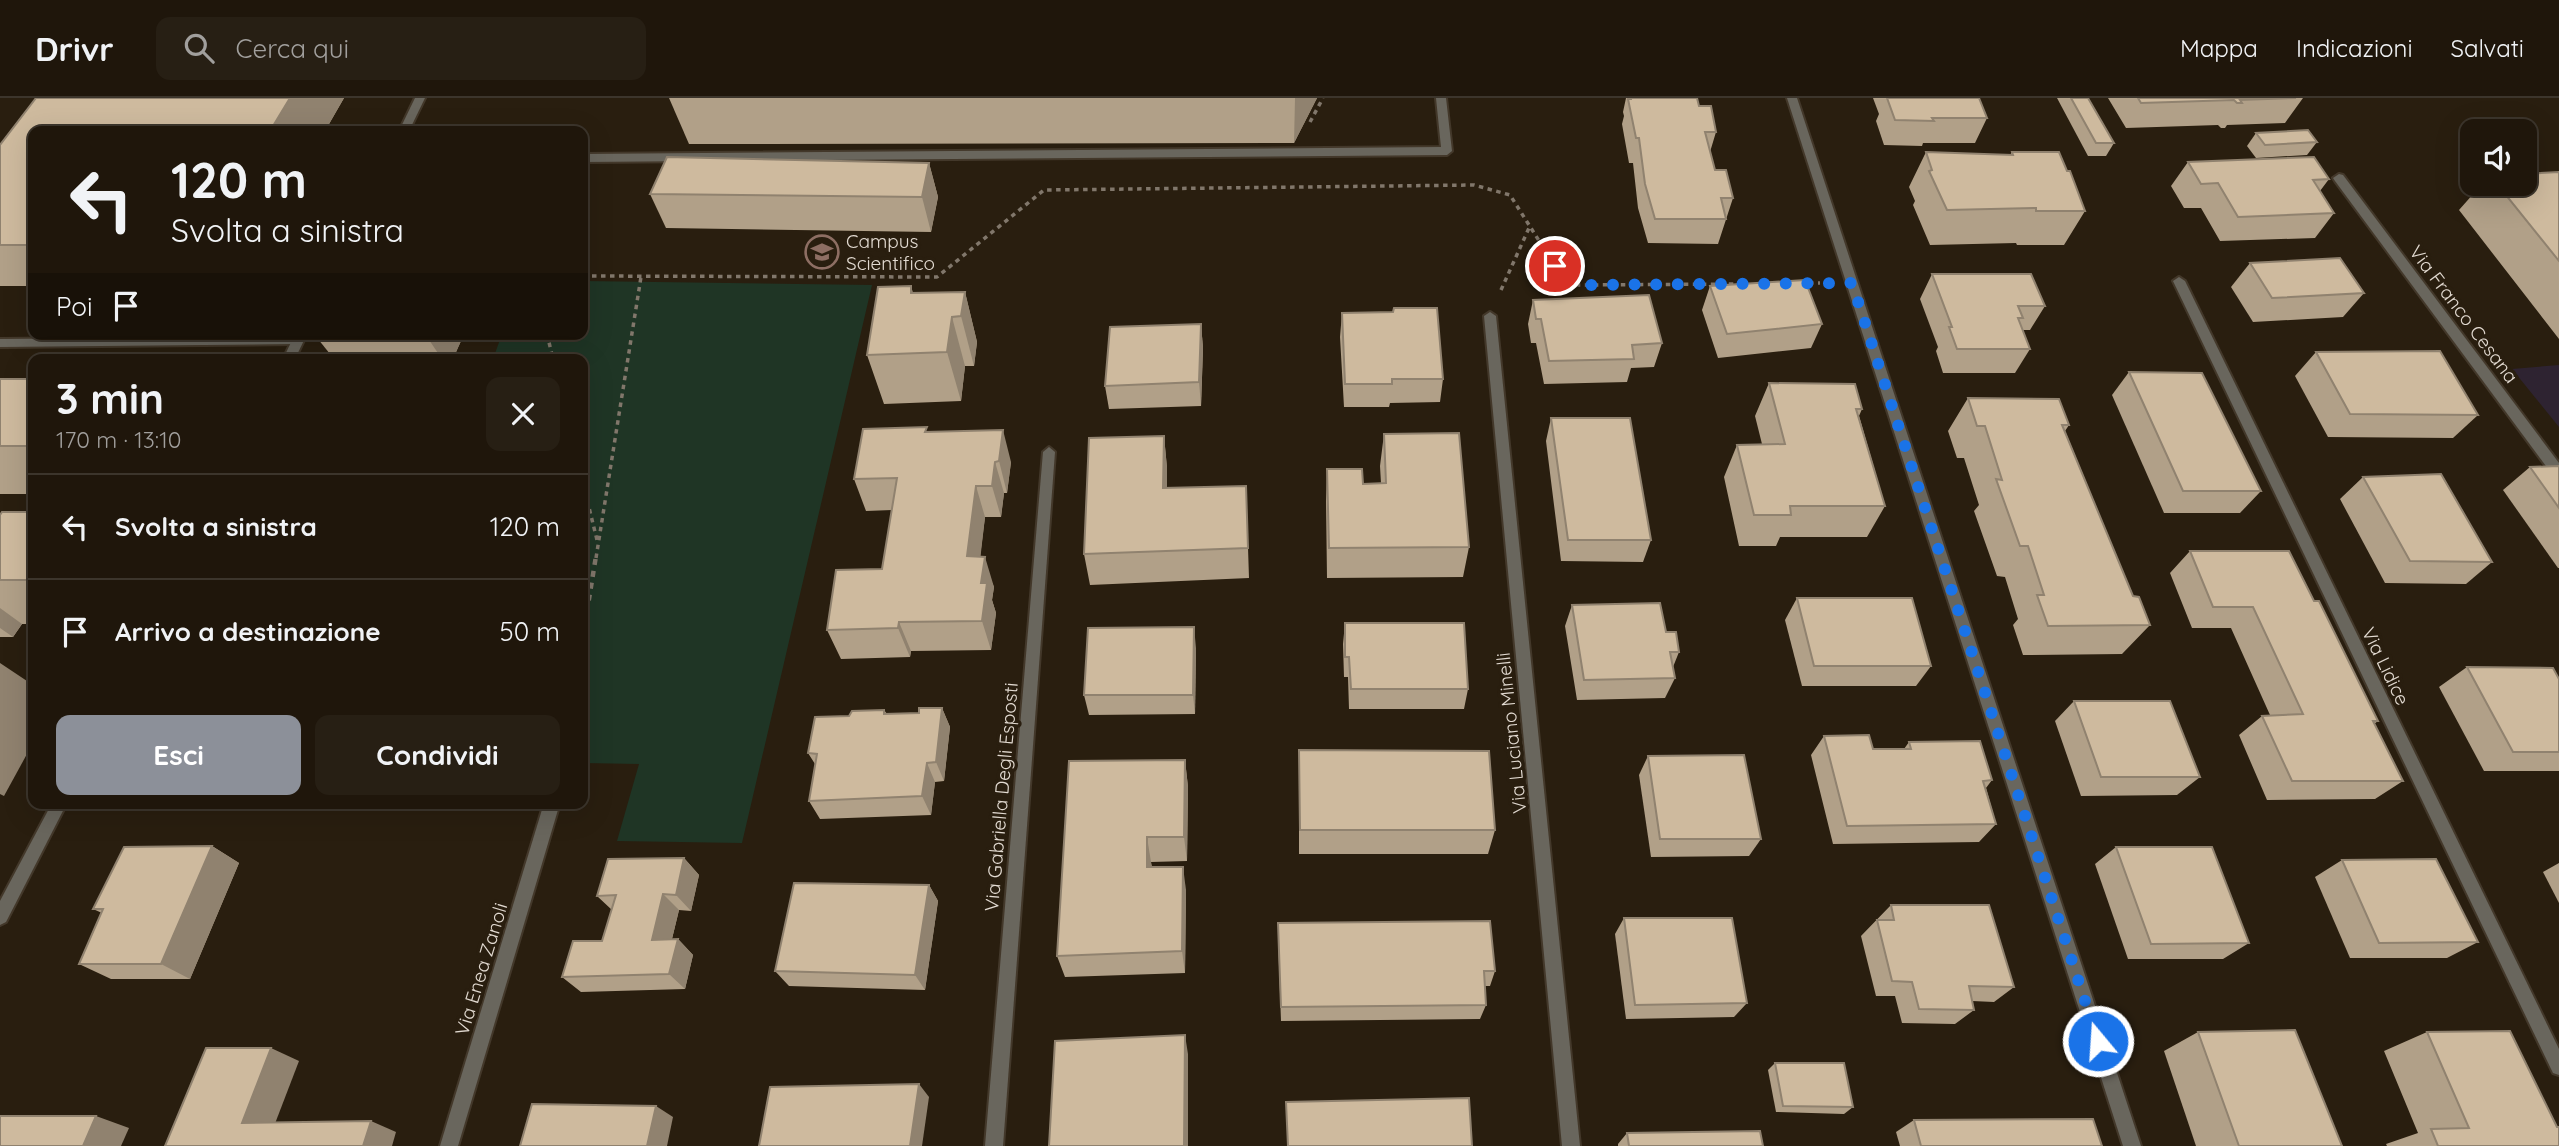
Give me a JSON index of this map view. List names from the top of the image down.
{
  "streets": {
    "street": [
      "Via Franco Cesana",
      "Via Lidice",
      "Via Luciano Minelli",
      "Via Gabriella Degli Esposti",
      "Via Enea Zanoli"
    ]
  },
  "places": {
    "school or university": ["Campus Scientifico"]
  },
  "page": {
    "header": "Drivr",
    "search": "Cerca qui",
    "nav": ["Mappa", "Indicazioni", "Salvati"],
    "turn": ["120 m", "Svolta a sinistra"],
    "then": "Poi",
    "heading": ["3 min", "170 m · 13:10"],
    "list": [
      {
        "name": "Svolta a sinistra",
        "value": "120 m"
      },
      {
        "name": "Arrivo a destinazione",
        "value": "50 m"
      }
    ],
    "buttons": ["Esci", "Condividi"]
  }
}
